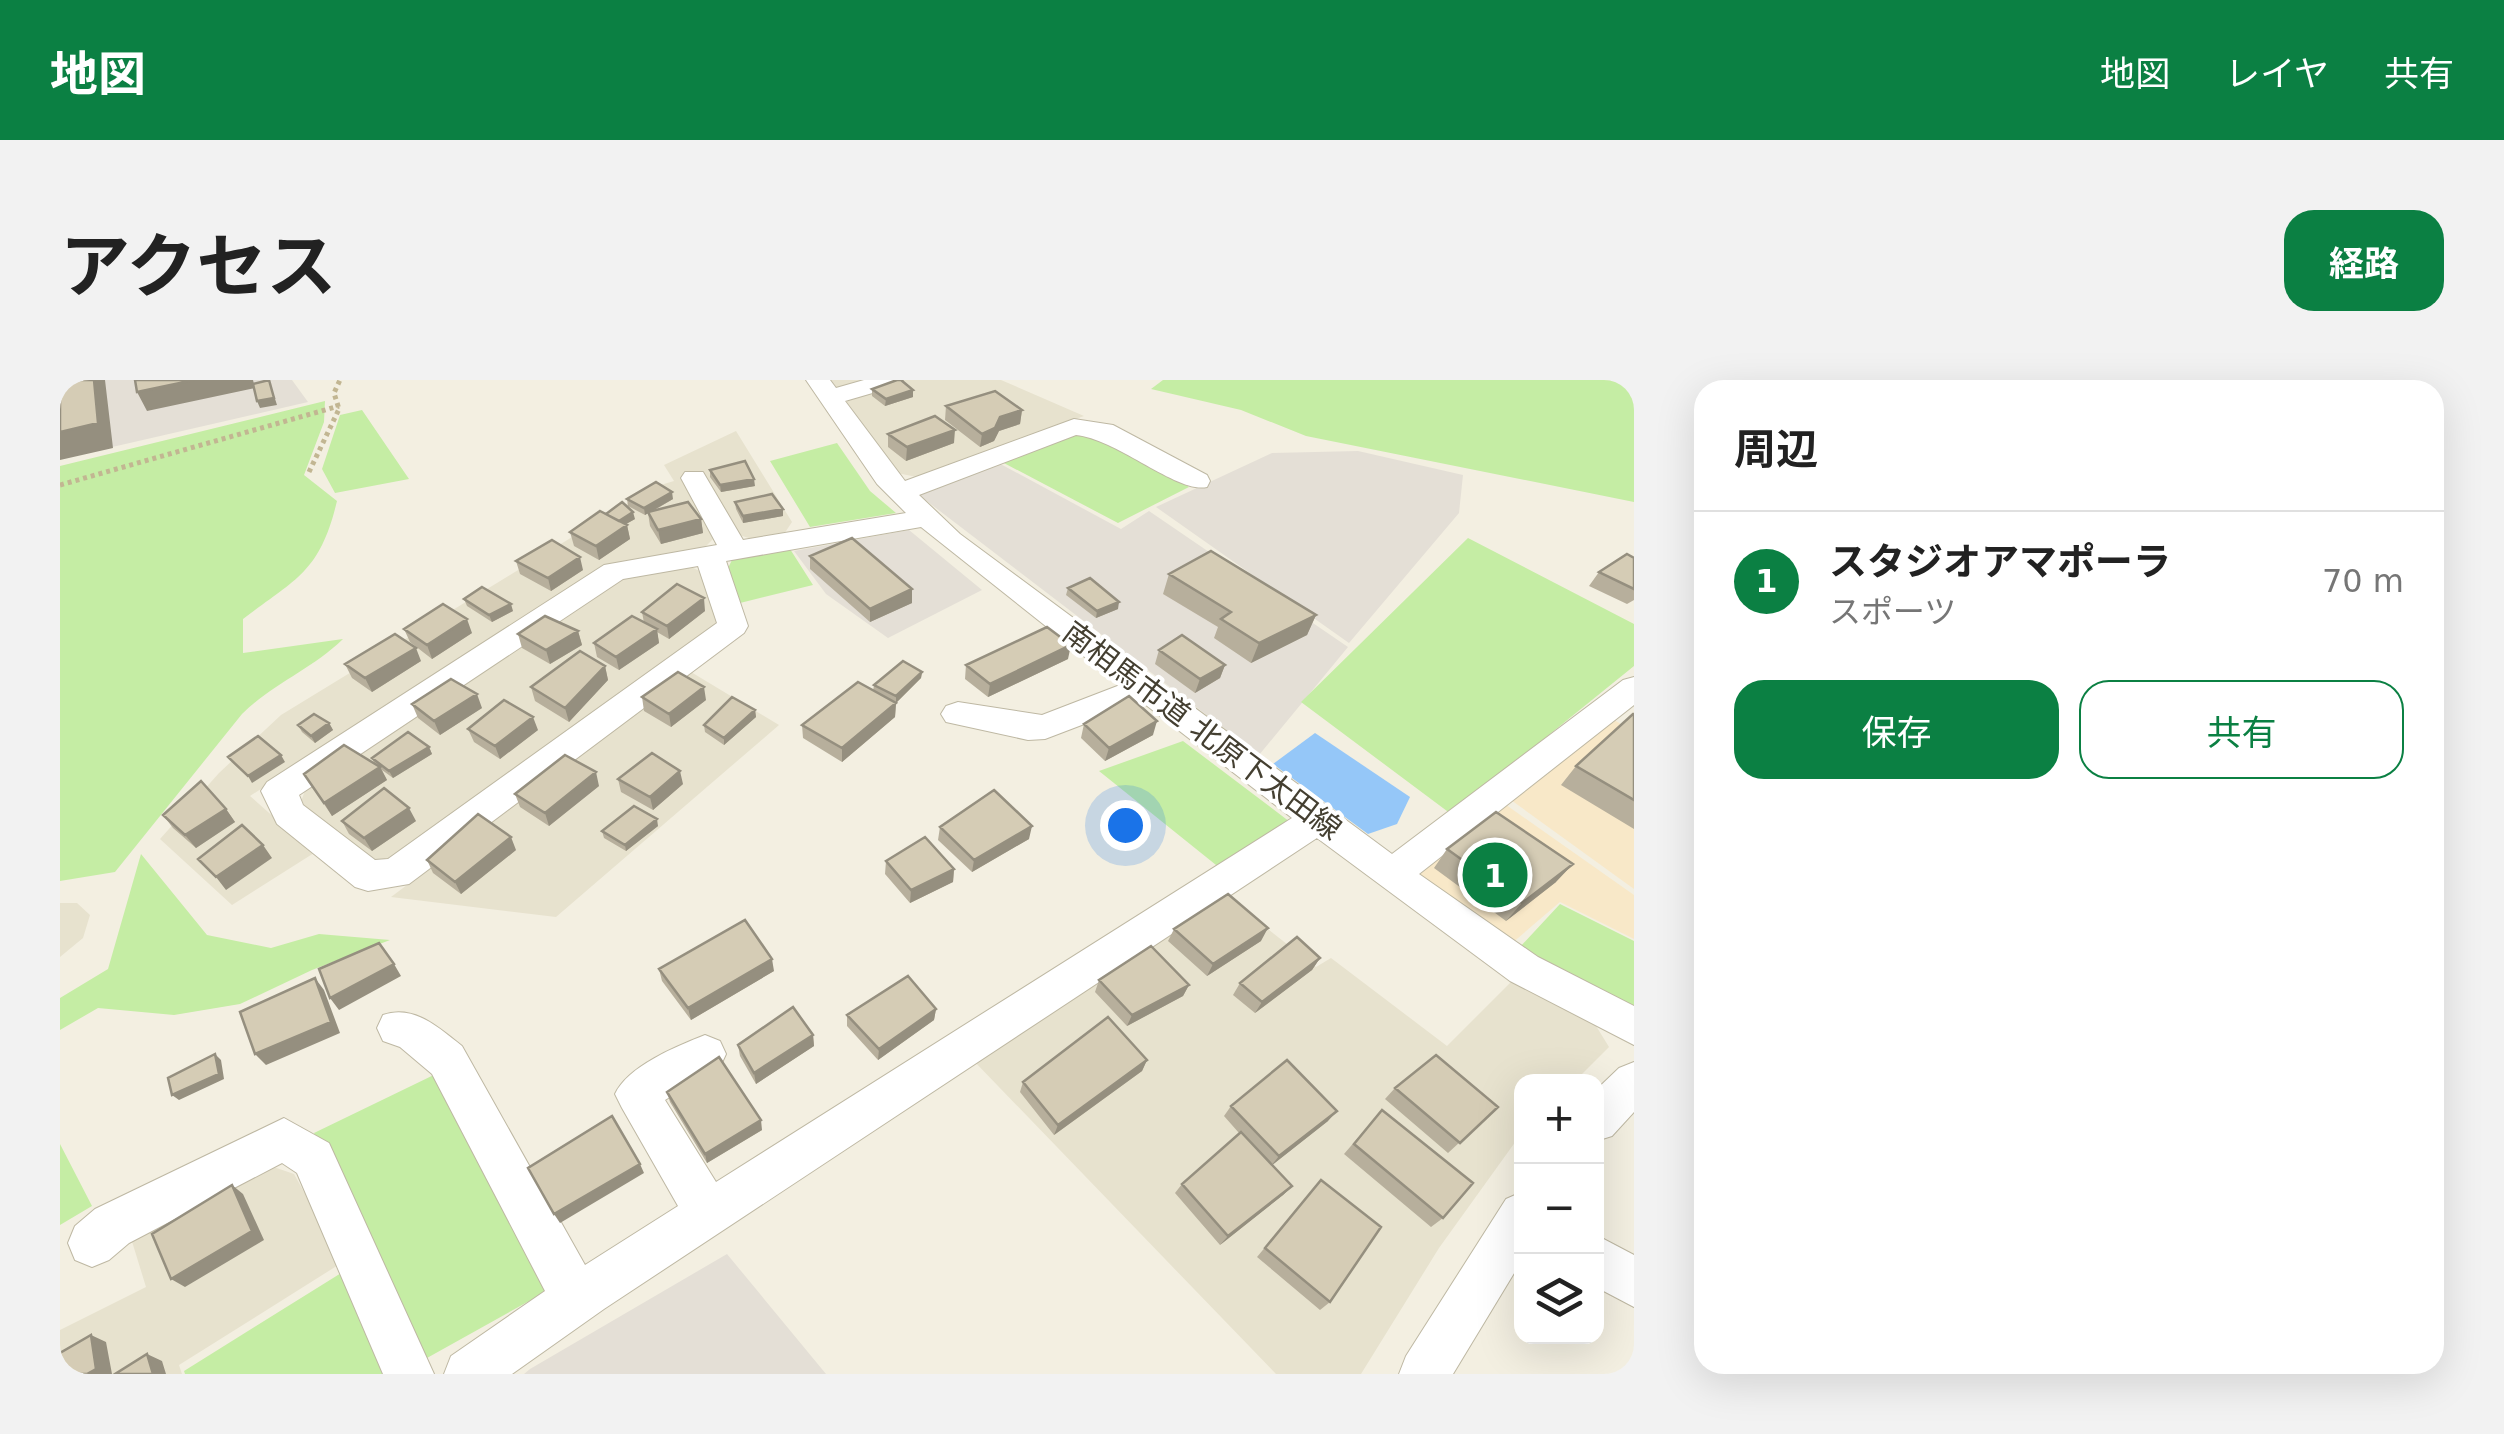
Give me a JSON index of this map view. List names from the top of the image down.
{
  "streets": {
    "street": ["南相馬市道 北原下太田線"]
  },
  "page": {
    "header": "地図",
    "nav": ["地図", "レイヤ", "共有"],
    "title": "アクセス",
    "buttons": [
      "経路",
      ["保存", "共有"]
    ],
    "heading": "周辺",
    "list": [
      {
        "mark": "1",
        "name": "スタジオアマポーラ",
        "note": "スポーツ",
        "value": "70 m"
      }
    ],
    "pins": "1",
    "map_buttons": ["+", "−"]
  }
}
